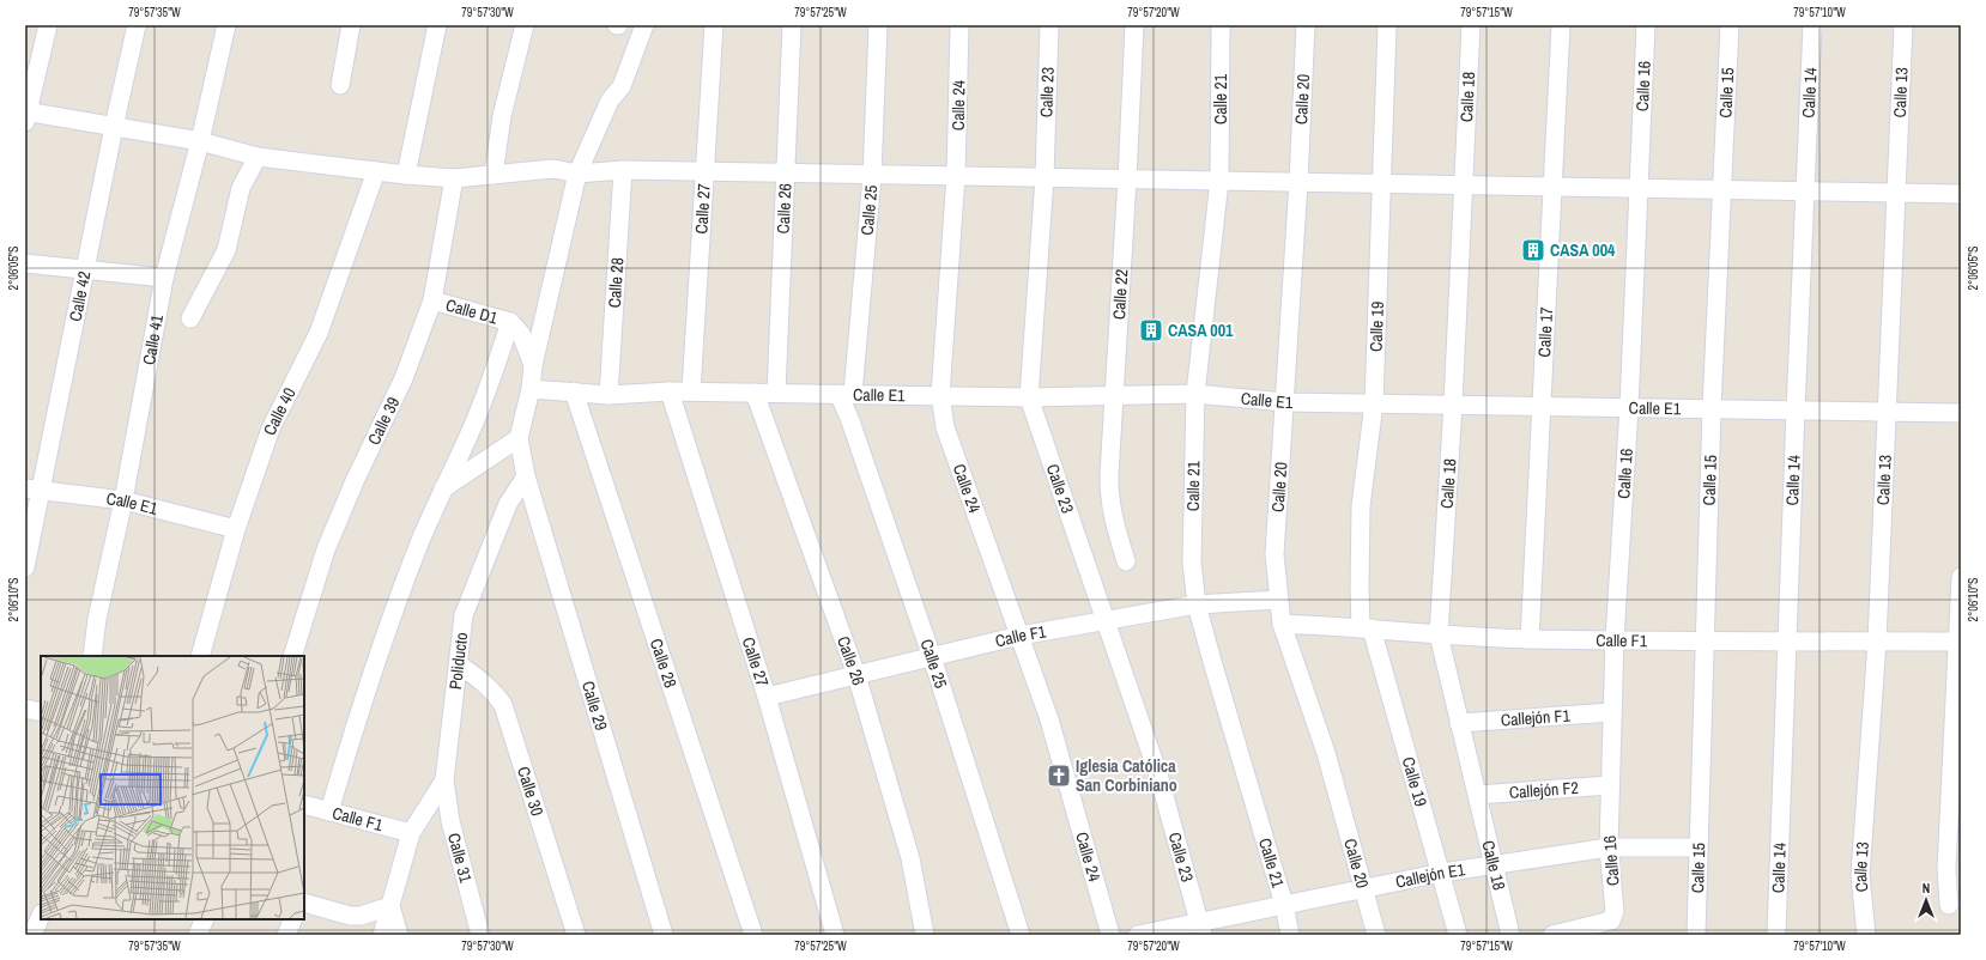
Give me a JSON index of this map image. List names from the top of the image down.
{
  "streets": {
    "street": [
      "Calle 16",
      "Calle 23",
      "Calle 15",
      "Calle 14",
      "Calle 13",
      "Calle 18",
      "Calle 21",
      "Calle 20",
      "Calle 24",
      "Calle 27",
      "Calle 26",
      "Calle 25",
      "Calle 28",
      "Calle 22",
      "Calle 42",
      "Calle D1",
      "Calle 19",
      "Calle 17",
      "Calle 41",
      "Calle E1",
      "Calle 40",
      "Calle 39",
      "Calle F1",
      "Poliducto",
      "Calle 29",
      "Callejón F1",
      "Callejón F2",
      "Calle 30",
      "Calle 31",
      "Callejón E1"
    ]
  },
  "crossings": [
    ["Calle 16", "Calle E1"],
    ["Calle 16", "Calle F1"],
    ["Calle 16", "Callejón F1"],
    ["Calle 16", "Callejón F2"],
    ["Calle 16", "Callejón E1"],
    ["Calle 23", "Calle E1"],
    ["Calle 23", "Calle F1"],
    ["Calle 23", "Callejón E1"],
    ["Calle 15", "Calle E1"],
    ["Calle 15", "Calle F1"],
    ["Calle 15", "Callejón E1"],
    ["Calle 14", "Calle E1"],
    ["Calle 14", "Calle F1"],
    ["Calle 13", "Calle E1"],
    ["Calle 13", "Calle F1"],
    ["Calle 18", "Calle E1"],
    ["Calle 18", "Calle F1"],
    ["Calle 18", "Callejón F1"],
    ["Calle 18", "Callejón F2"],
    ["Calle 18", "Callejón E1"],
    ["Calle 21", "Calle E1"],
    ["Calle 21", "Calle F1"],
    ["Calle 21", "Callejón E1"],
    ["Calle 20", "Calle E1"],
    ["Calle 20", "Calle F1"],
    ["Calle 20", "Callejón E1"],
    ["Calle 24", "Calle E1"],
    ["Calle 24", "Calle F1"],
    ["Calle 27", "Calle E1"],
    ["Calle 27", "Calle F1"],
    ["Calle 26", "Calle E1"],
    ["Calle 26", "Calle F1"],
    ["Calle 25", "Calle E1"],
    ["Calle 25", "Calle F1"],
    ["Calle 28", "Calle E1"],
    ["Calle 22", "Calle E1"],
    ["Calle 42", "Calle E1"],
    ["Calle D1", "Calle 39"],
    ["Calle 19", "Calle E1"],
    ["Calle 19", "Calle F1"],
    ["Calle 19", "Callejón E1"],
    ["Calle 17", "Calle E1"],
    ["Calle 17", "Calle F1"],
    ["Calle 41", "Calle E1"],
    ["Calle E1", "Calle 40"],
    ["Calle F1", "Poliducto"],
    ["Poliducto", "Calle 29"],
    ["Poliducto", "Calle 30"],
    ["Poliducto", "Calle 31"]
  ],
  "places": {
    "building": ["CASA 004", "CASA 001"],
    "church": ["Iglesia Católica San Corbiniano"]
  },
  "north": "top",
  "coordinates": [
    "79°57'35\"W",
    "79°57'30\"W",
    "79°57'25\"W",
    "79°57'20\"W",
    "79°57'15\"W",
    "79°57'10\"W",
    "2°06'05\"S",
    "2°06'10\"S"
  ]
}
